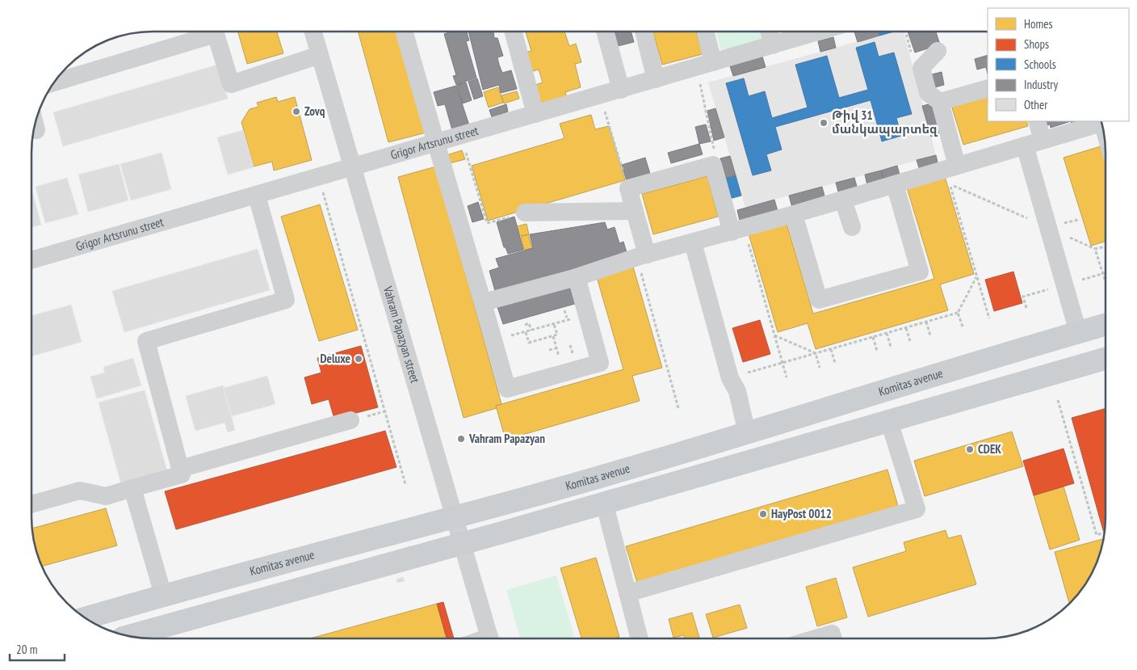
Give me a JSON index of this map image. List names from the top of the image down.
{
  "streets": {
    "main road": ["Komitas avenue"],
    "street": ["Grigor Artsrunu street", "Vahram Papazyan street"]
  },
  "crossings": [
    ["Grigor Artsrunu street", "Vahram Papazyan street"],
    ["Vahram Papazyan street", "Komitas avenue"]
  ],
  "places": [
    "Zovq",
    "Թիվ 31 մանկապարտեզ",
    "Deluxe",
    "Vahram Papazyan",
    "CDEK",
    "HayPost 0012"
  ],
  "legend": [
    "Homes",
    "Shops",
    "Schools",
    "Industry",
    "Other"
  ],
  "scale_bar": "20 m"
}
